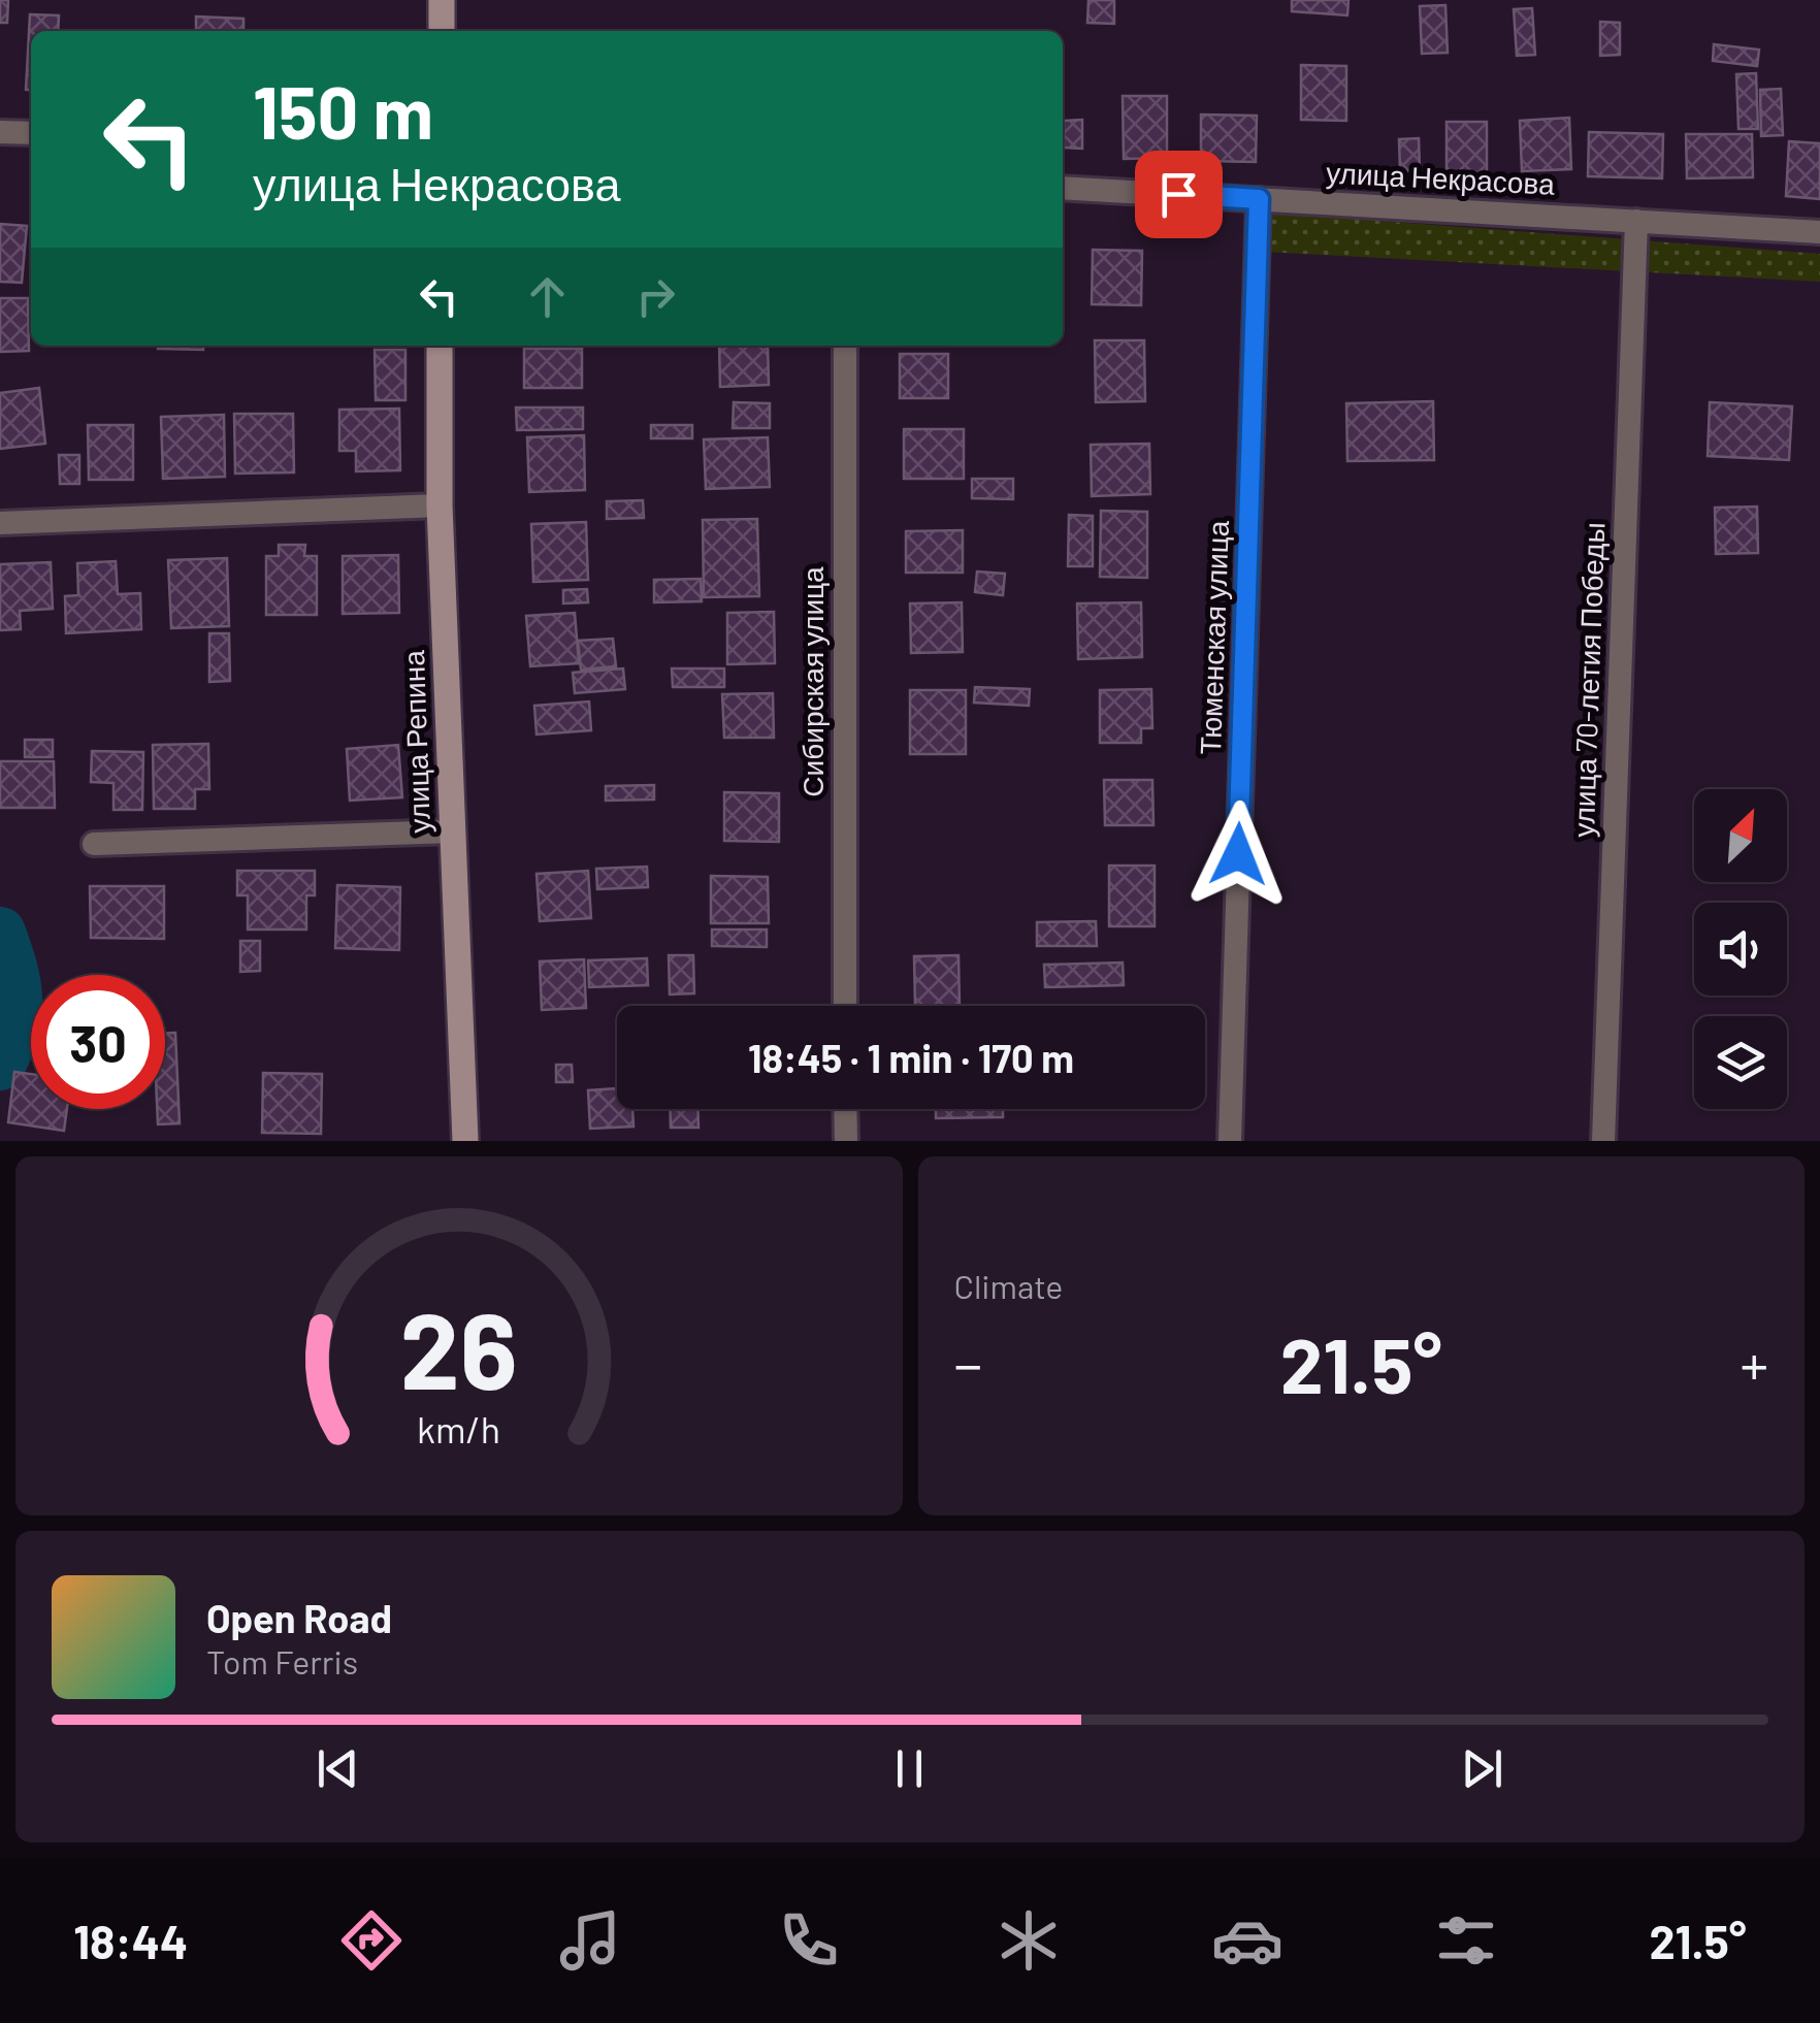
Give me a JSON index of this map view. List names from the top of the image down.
{
  "streets": {
    "street": [
      "улица Некрасова",
      "Тюменская улица",
      "улица 70-летия Победы",
      "Сибирская улица",
      "улица Репина"
    ]
  },
  "crossings": [
    ["улица Некрасова", "Тюменская улица"],
    ["улица Некрасова", "улица 70-летия Победы"]
  ],
  "north": "top right",
  "page": {
    "turn": ["150 m", "улица Некрасова"],
    "limit": "30",
    "trip": "18:45 · 1 min · 170 m",
    "tile": "Climate",
    "heat": ["−", "21.5°", "+"],
    "song": ["Open Road", "Tom Ferris"],
    "tabs": ["18:44", "21.5°"],
    "gauge": ["26", "km/h"]
  }
}
